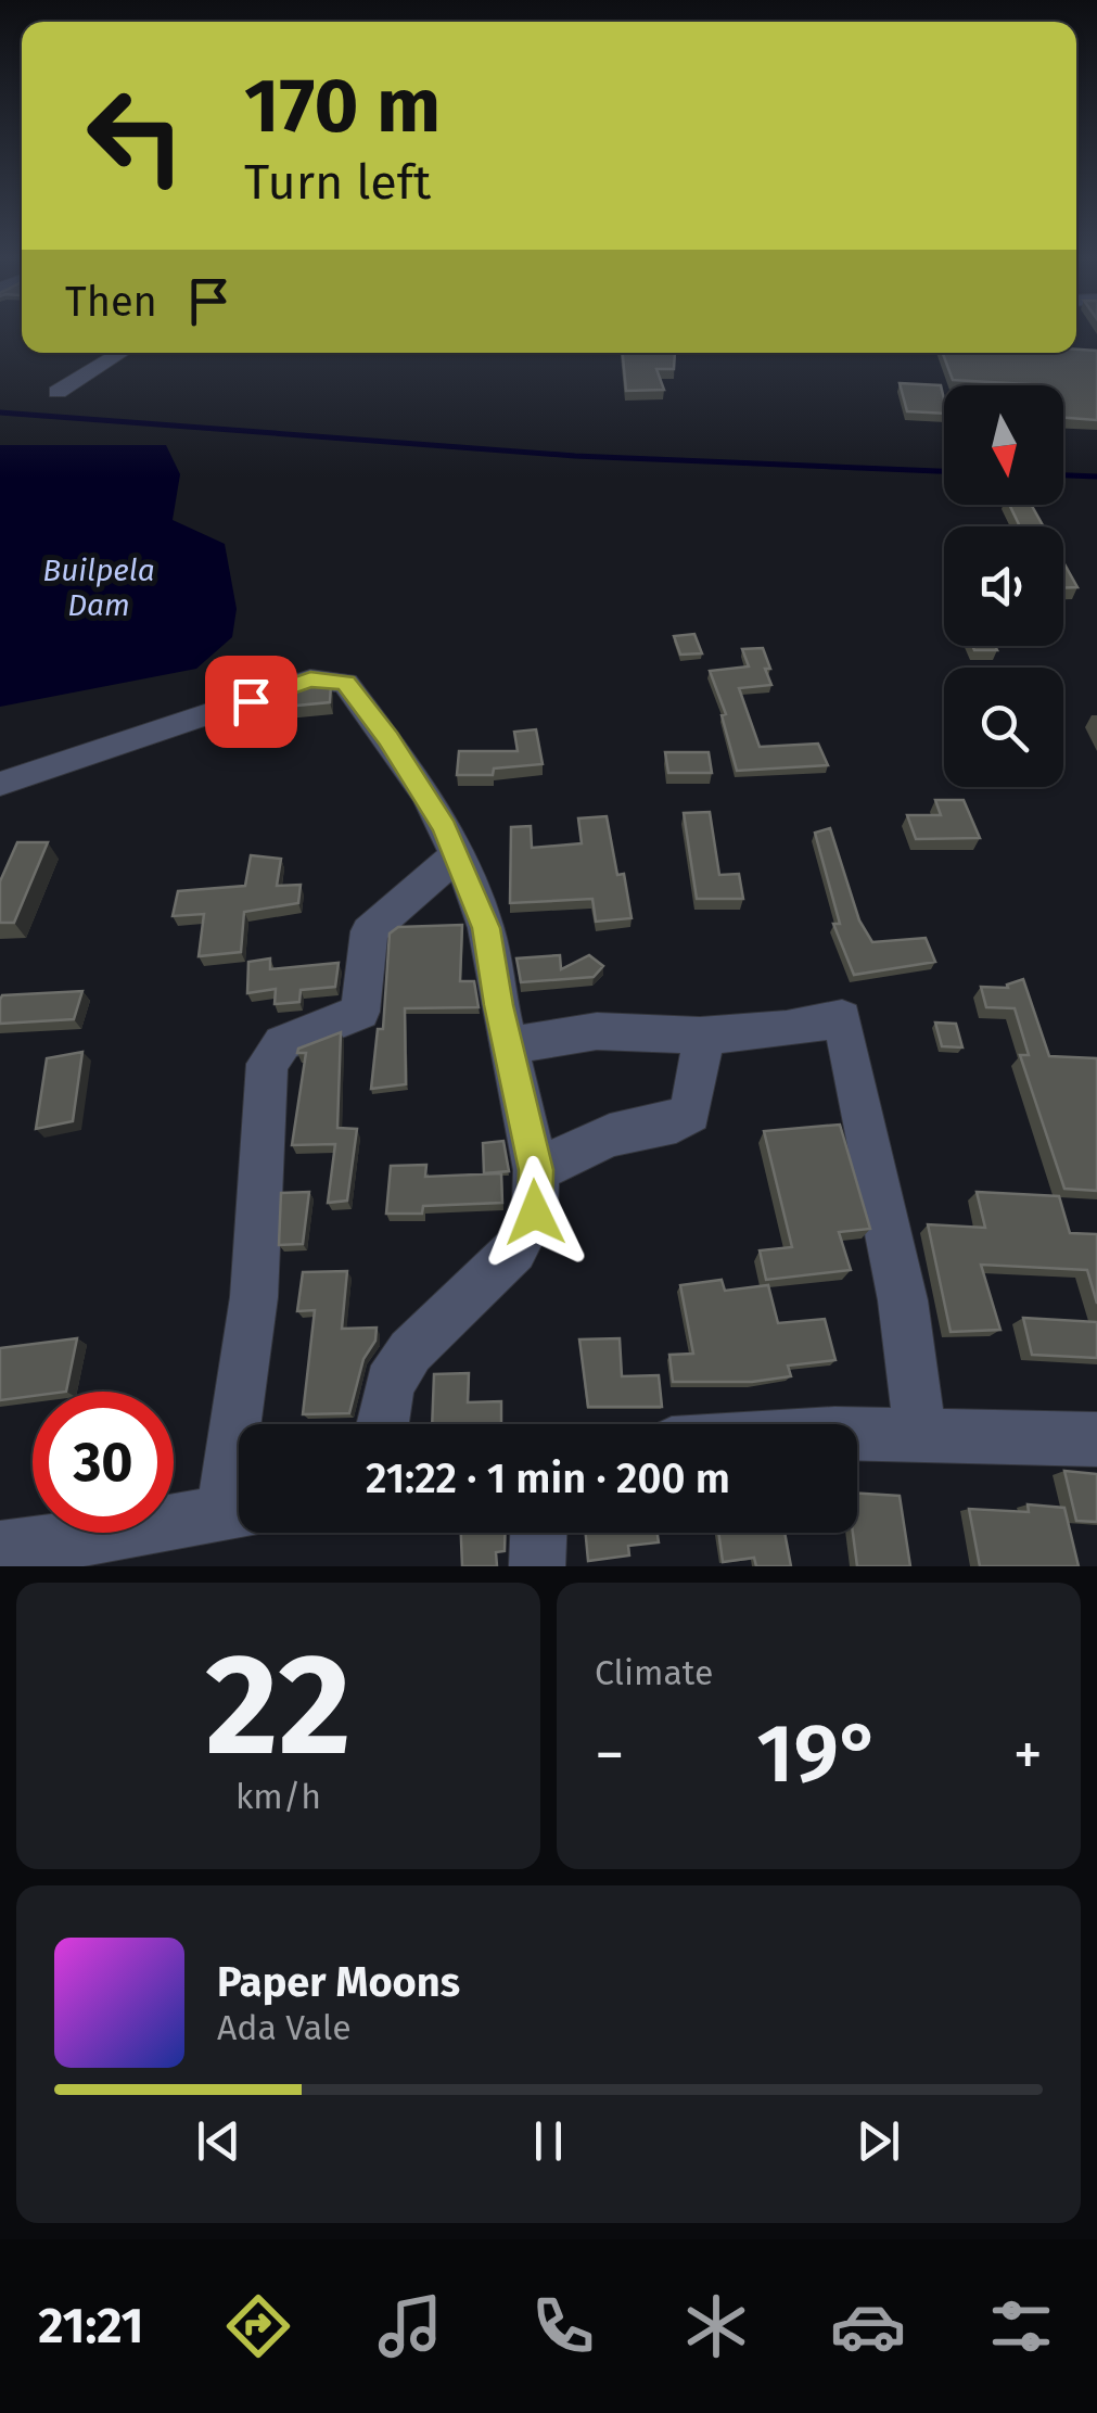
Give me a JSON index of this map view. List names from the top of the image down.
{
  "water": ["Builpela Dam"],
  "north": "bottom",
  "page": {
    "turn": ["170 m", "Turn left"],
    "then": "Then",
    "limit": "30",
    "trip": "21:22 · 1 min · 200 m",
    "tile": [
      ["22", "km/h"],
      "Climate"
    ],
    "heat": ["−", "19°", "+"],
    "song": ["Paper Moons", "Ada Vale"],
    "tabs": "21:21"
  }
}
